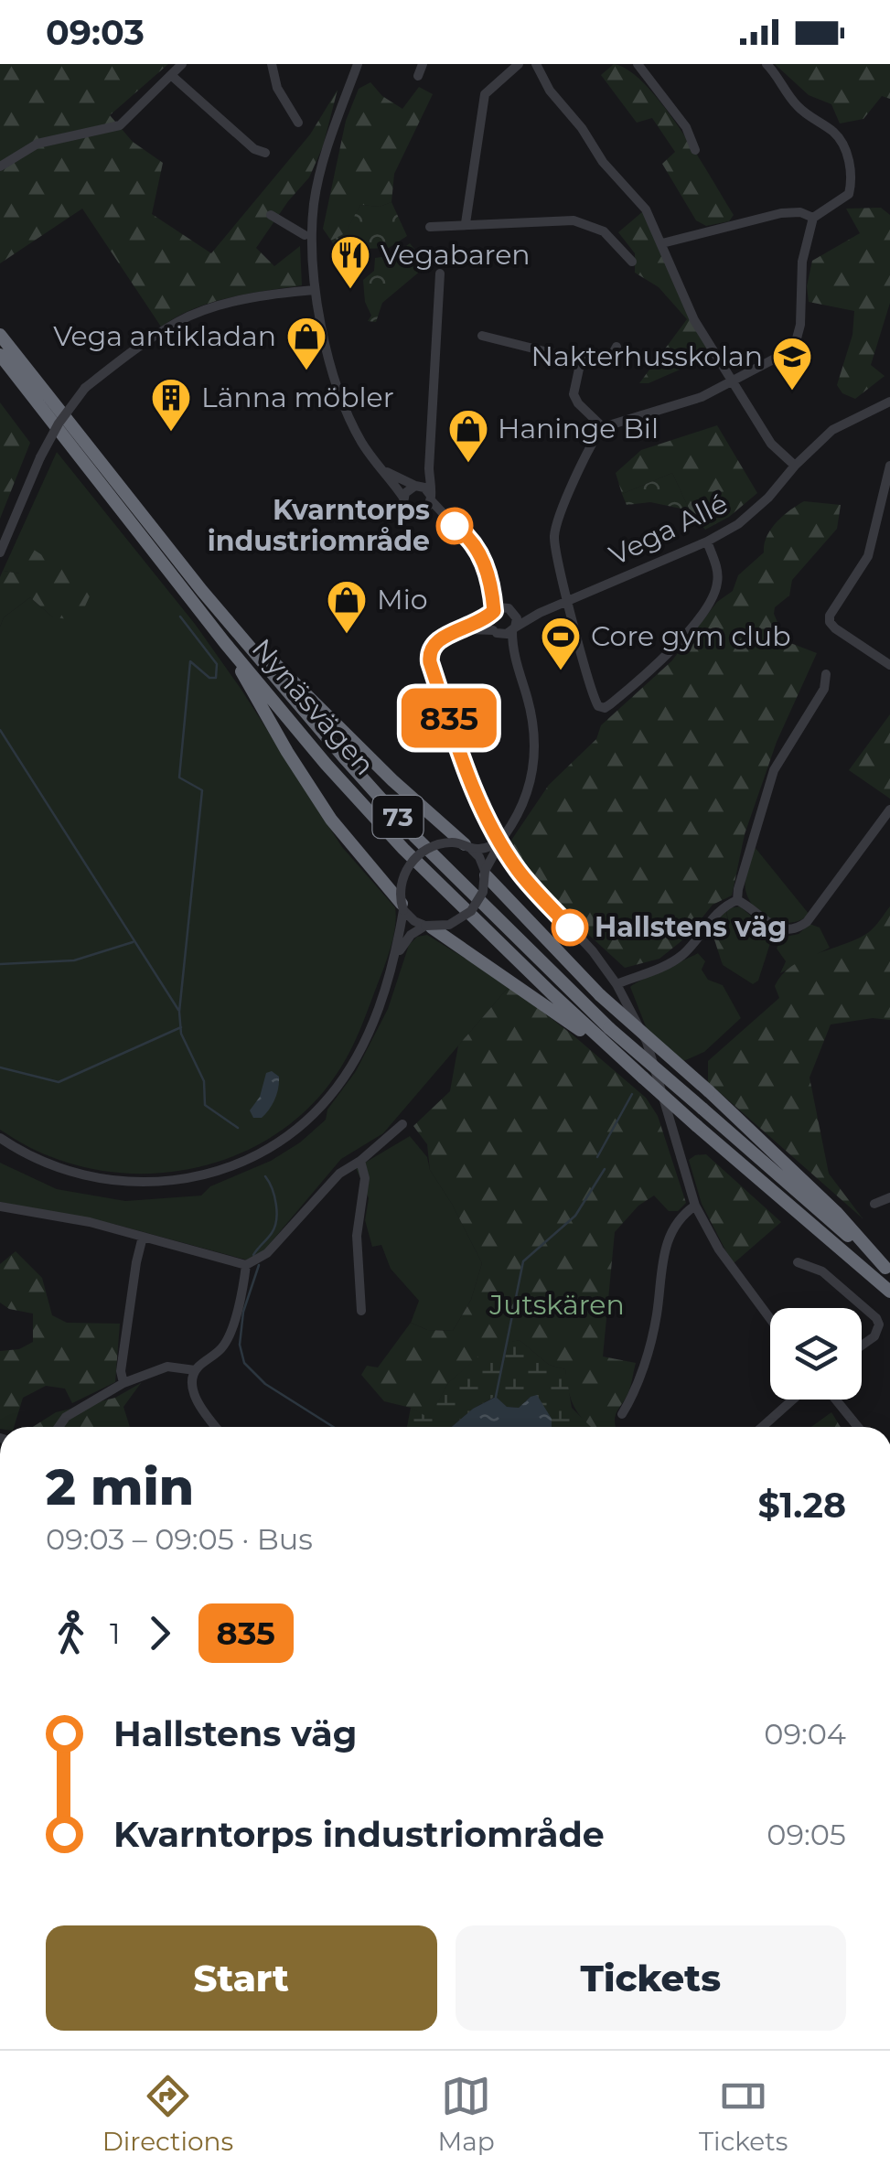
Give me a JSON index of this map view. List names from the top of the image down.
{
  "streets": {
    "highway": ["Nynäsvägen", "73"],
    "street": ["Vega Allé"]
  },
  "parks": ["Jutskären"],
  "places": {
    "restaurant": ["Vegabaren"],
    "shop": ["Vega antikladan", "Haninge Bil", "Mio"],
    "school or university": ["Nakterhusskolan"],
    "building": ["Länna möbler"],
    "other": ["Kvarntorps industriområde", "Hallstens väg"],
    "sports": ["Core gym club"]
  },
  "lines": ["bus line 835"],
  "page": {
    "status": "09:03",
    "on_map": "835",
    "heading": ["2 min", "09:03 – 09:05 · Bus", "$1.28"],
    "legs": ["1", "835"],
    "list": [
      {
        "name": "Hallstens väg",
        "value": "09:04"
      },
      {
        "name": "Kvarntorps industriområde",
        "value": "09:05"
      }
    ],
    "buttons": ["Start", "Tickets"],
    "tabs": ["Directions", "Map", "Tickets"]
  }
}
